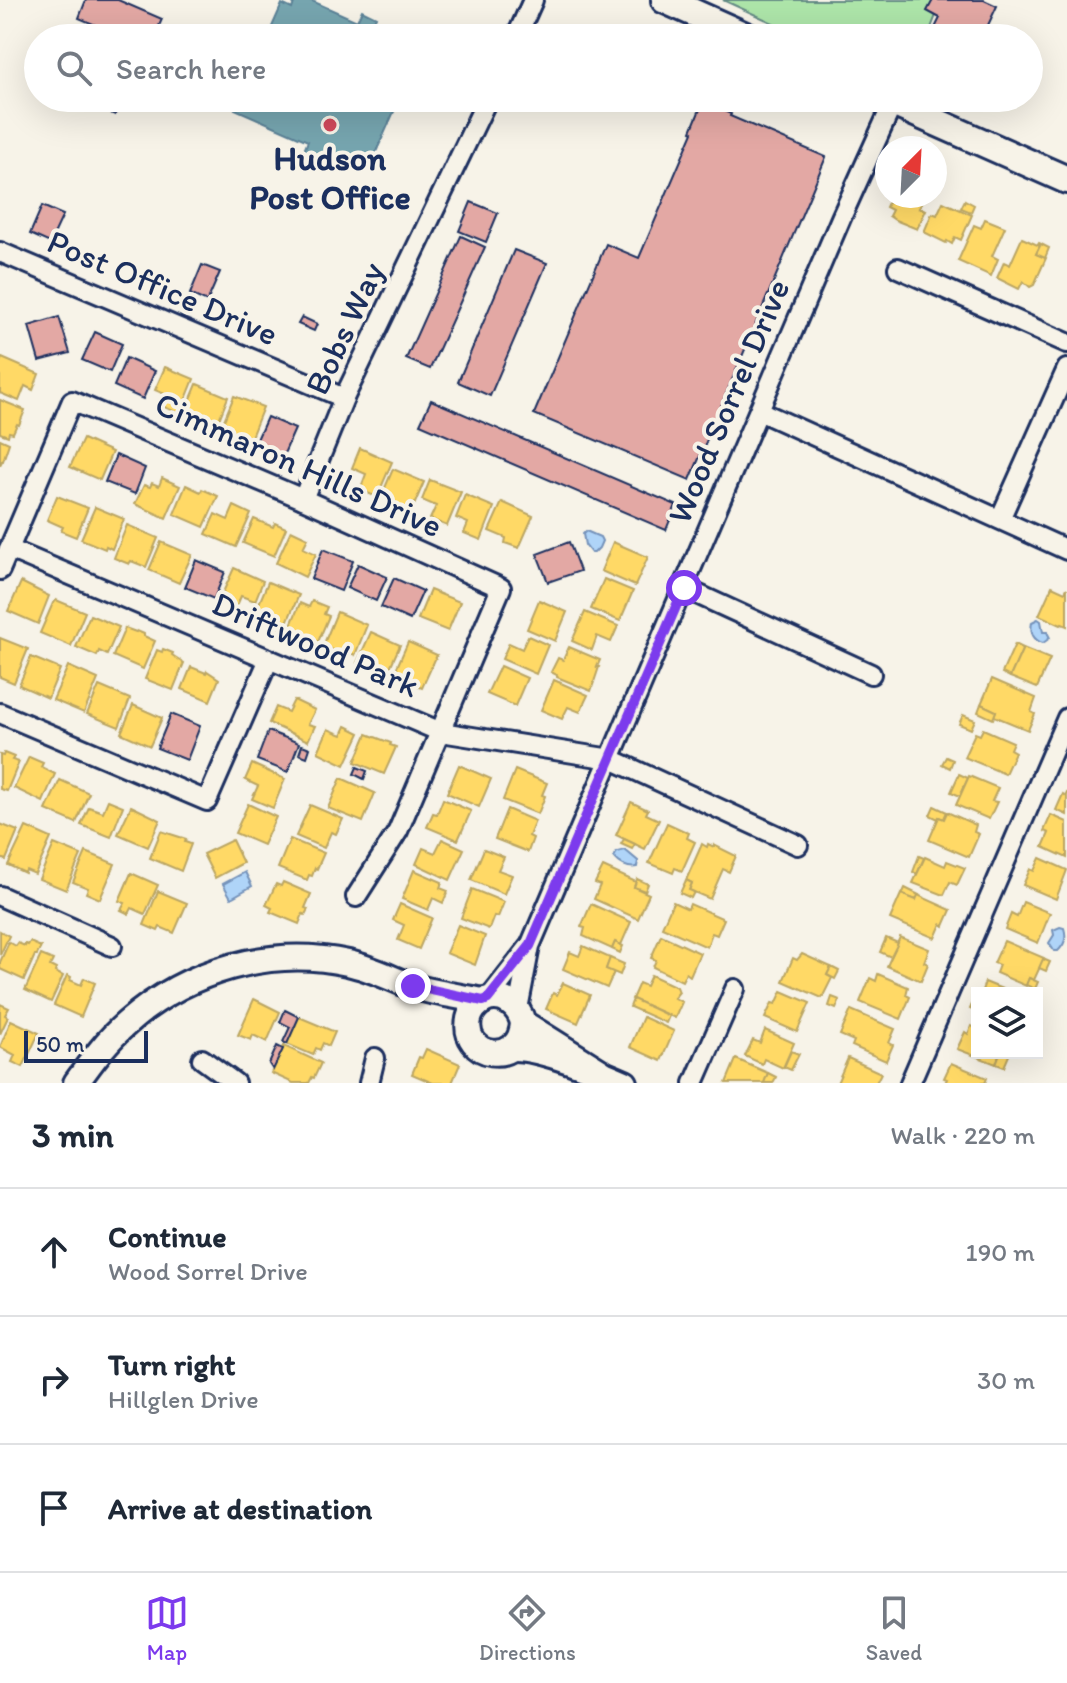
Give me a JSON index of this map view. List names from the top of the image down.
{
  "streets": {
    "street": [
      "Post Office Drive",
      "Bobs Way",
      "Wood Sorrel Drive",
      "Cimmaron Hills Drive",
      "Driftwood Park"
    ]
  },
  "crossings": [
    ["Post Office Drive", "Bobs Way"],
    ["Bobs Way", "Cimmaron Hills Drive"],
    ["Wood Sorrel Drive", "Driftwood Park"],
    ["Cimmaron Hills Drive", "Driftwood Park"]
  ],
  "places": ["Hudson Post Office"],
  "scale_bar": "50 m",
  "north": "top right",
  "page": {
    "search": "Search here",
    "scale": "50 m",
    "heading": ["3 min", "Walk · 220 m"],
    "list": [
      ["Continue", "Wood Sorrel Drive", "190 m"],
      ["Turn right", "Hillglen Drive", "30 m"],
      "Arrive at destination"
    ],
    "nav": ["Map", "Directions", "Saved"]
  }
}
